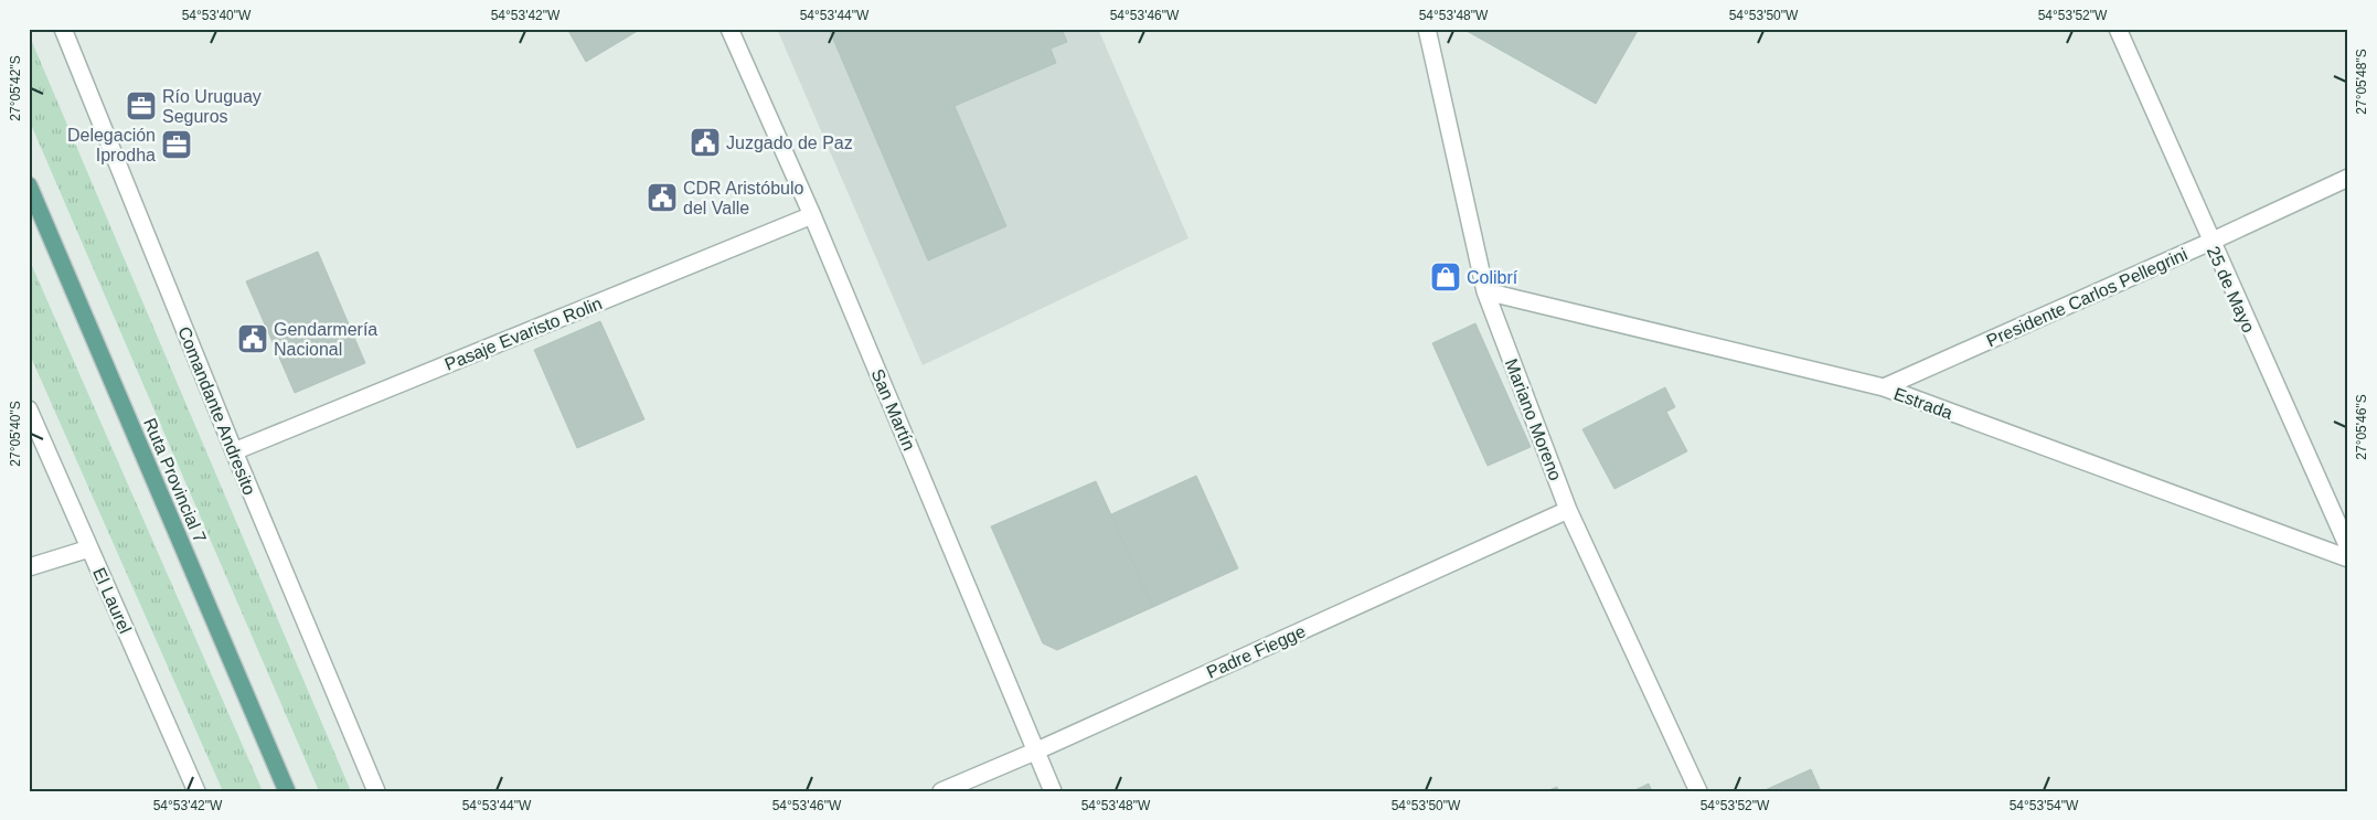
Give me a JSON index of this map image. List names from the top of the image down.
{
  "streets": {
    "main road": ["Ruta Provincial 7"],
    "street": [
      "25 de Mayo",
      "Presidente Carlos Pellegrini",
      "Pasaje Evaristo Rolin",
      "Estrada",
      "San Martín",
      "Comandante Andresito",
      "Mariano Moreno",
      "El Laurel",
      "Padre Fiegge"
    ]
  },
  "crossings": [
    ["25 de Mayo", "Presidente Carlos Pellegrini"],
    ["Presidente Carlos Pellegrini", "Estrada"],
    ["Pasaje Evaristo Rolin", "San Martín"],
    ["Pasaje Evaristo Rolin", "Comandante Andresito"],
    ["Estrada", "Mariano Moreno"],
    ["San Martín", "Padre Fiegge"],
    ["Mariano Moreno", "Padre Fiegge"]
  ],
  "places": {
    "office": ["Río Uruguay Seguros", "Delegación Iprodha"],
    "public building": ["Juzgado de Paz", "CDR Aristóbulo del Valle", "Gendarmería Nacional"],
    "shop": ["Colibrí"]
  },
  "coordinates": [
    "54°53'40\"W",
    "54°53'42\"W",
    "54°53'44\"W",
    "54°53'46\"W",
    "54°53'48\"W",
    "54°53'50\"W",
    "54°53'52\"W",
    "27°05'48\"S",
    "27°05'42\"S",
    "27°05'46\"S",
    "27°05'40\"S",
    "54°53'54\"W"
  ]
}
